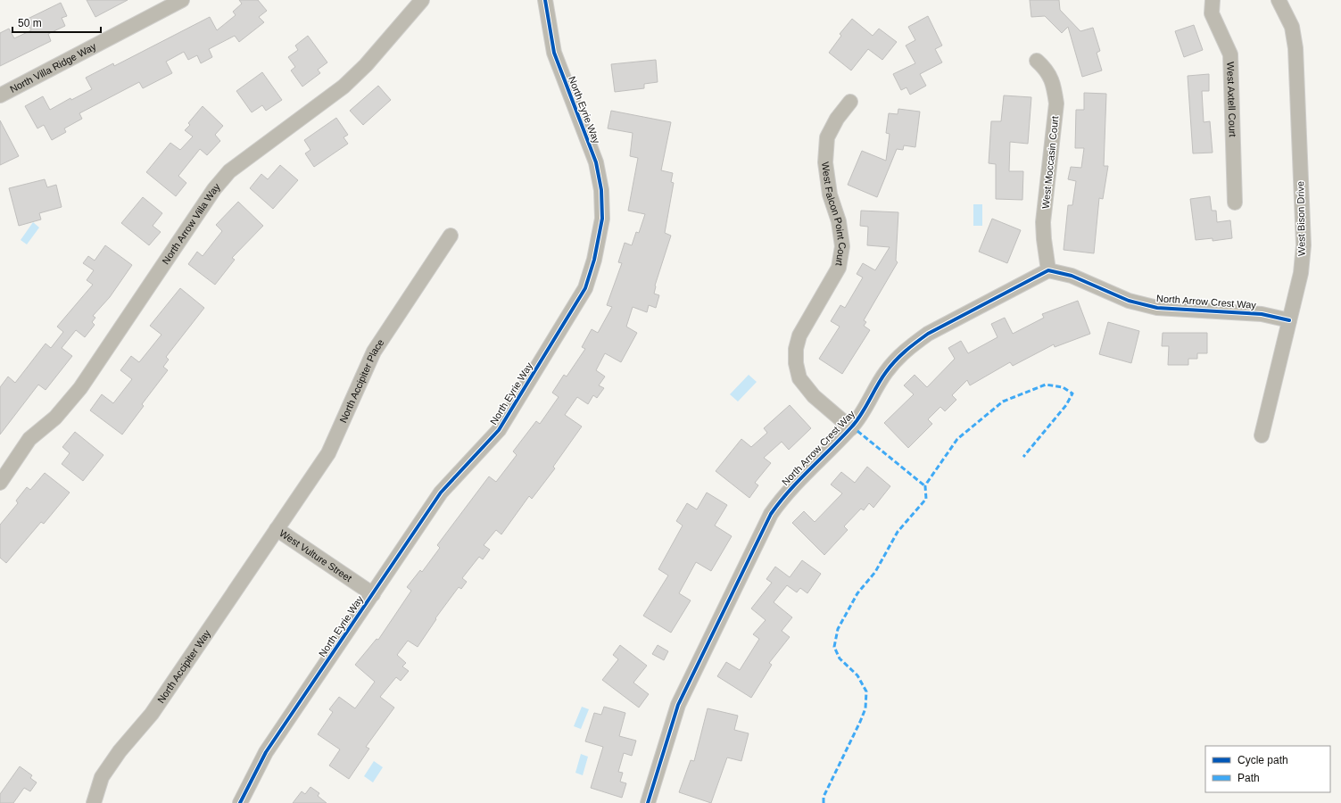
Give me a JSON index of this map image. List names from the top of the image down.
{
  "streets": {
    "street": [
      "North Villa Ridge Way",
      "West Axtell Court",
      "North Eyrie Way",
      "West Moccasin Court",
      "West Falcon Point Court",
      "West Bison Drive",
      "North Arrow Villa Way",
      "North Arrow Crest Way",
      "North Accipiter Place",
      "West Vulture Street",
      "North Accipiter Way"
    ]
  },
  "crossings": [
    ["North Eyrie Way", "West Vulture Street"],
    ["West Moccasin Court", "North Arrow Crest Way"],
    ["West Falcon Point Court", "North Arrow Crest Way"],
    ["West Bison Drive", "North Arrow Crest Way"],
    ["North Accipiter Place", "West Vulture Street"],
    ["North Accipiter Place", "North Accipiter Way"],
    ["West Vulture Street", "North Accipiter Way"]
  ],
  "legend": ["Cycle path", "Path"],
  "scale_bar": "50 m"
}
